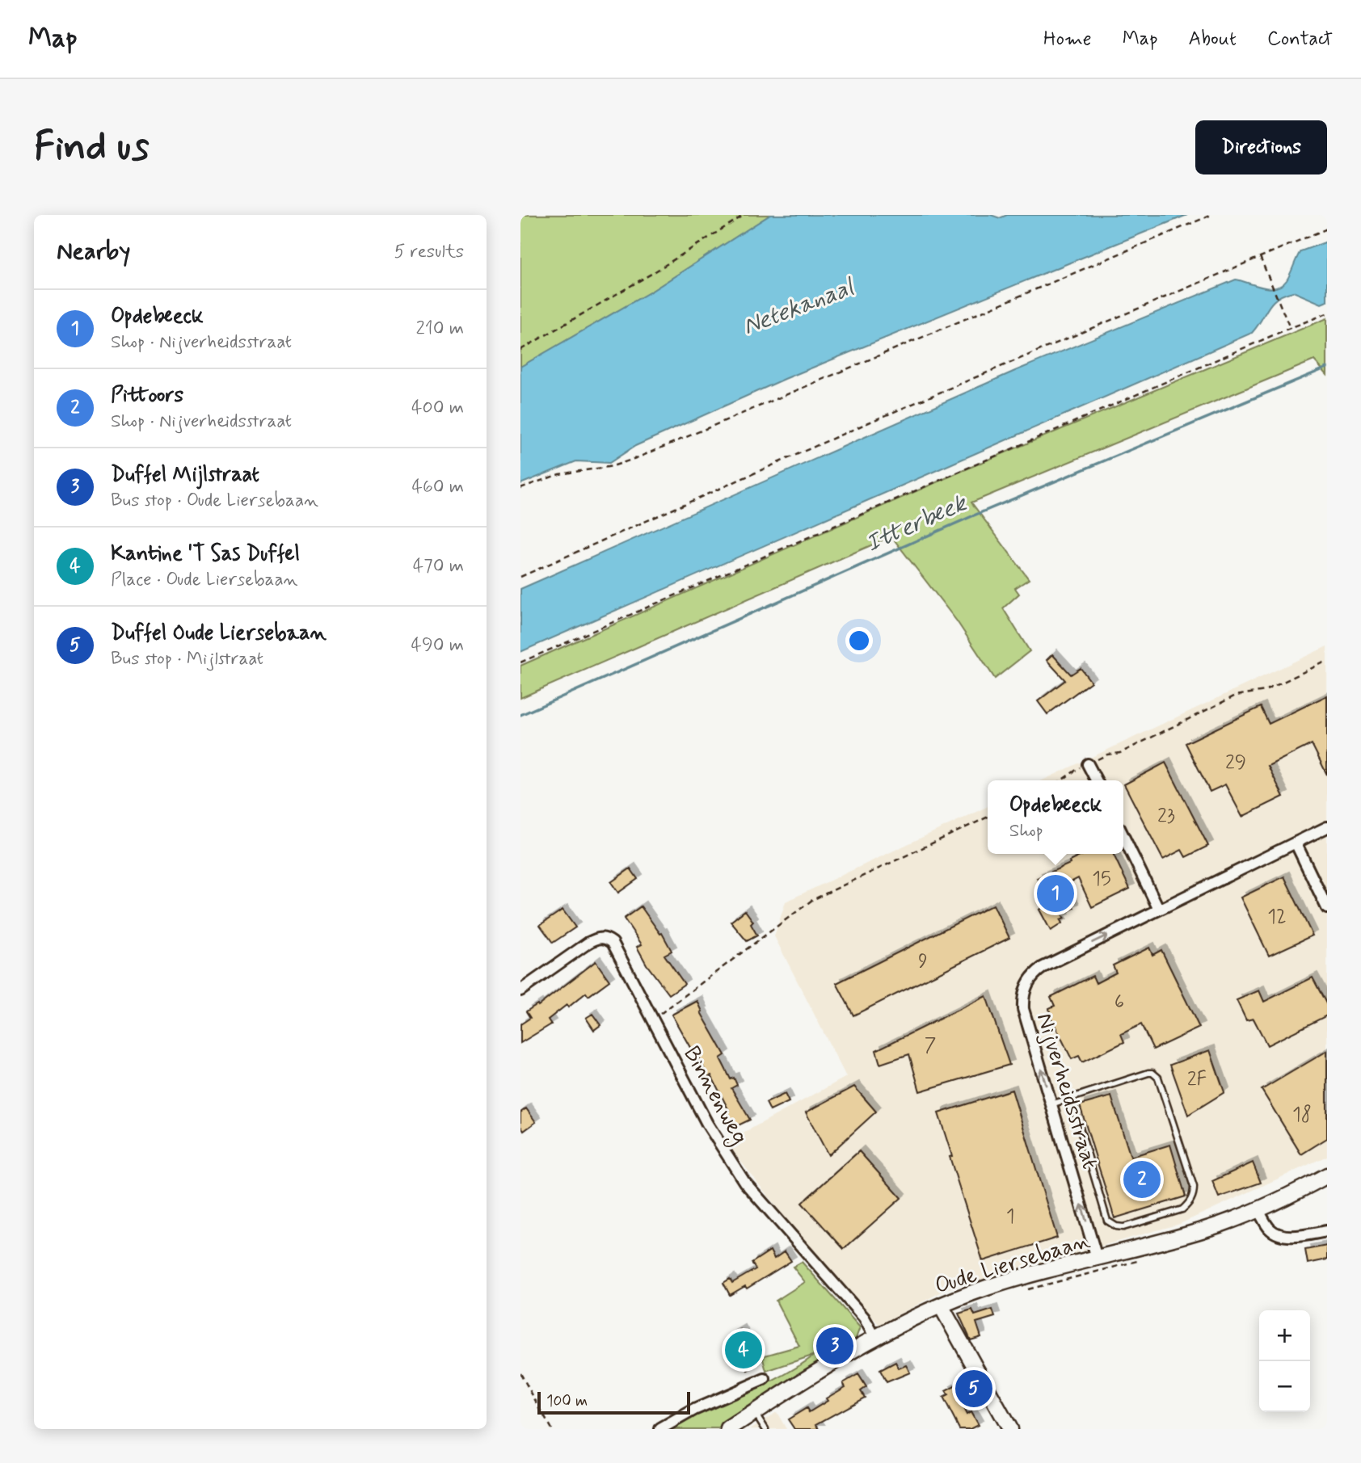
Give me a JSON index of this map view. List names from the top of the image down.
{
  "streets": {
    "main road": ["Oude Liersebaan"],
    "street": ["Nijverheidsstraat", "Binnenweg"]
  },
  "crossings": [
    ["Nijverheidsstraat", "Oude Liersebaan"],
    ["Binnenweg", "Oude Liersebaan"]
  ],
  "one_way": ["Nijverheidsstraat"],
  "water": ["Netekanaal", "Itterbeek"],
  "house_numbers": [
    "29",
    "23",
    "15",
    "12",
    "9",
    "6",
    "7",
    "2F",
    "18",
    "1"
  ],
  "scale_bar": "100 m",
  "page": {
    "header": "Map",
    "nav": [
      "Home",
      "Map",
      "About",
      "Contact"
    ],
    "buttons": "Directions",
    "title": "Find us",
    "heading": ["Nearby", "5 results"],
    "list": [
      {
        "mark": "1",
        "name": "Opdebeeck",
        "note": "Shop · Nijverheidsstraat",
        "value": "210 m"
      },
      {
        "mark": "2",
        "name": "Pittoors",
        "note": "Shop · Nijverheidsstraat",
        "value": "400 m"
      },
      {
        "mark": "3",
        "name": "Duffel Mijlstraat",
        "note": "Bus stop · Oude Liersebaan",
        "value": "460 m"
      },
      {
        "mark": "4",
        "name": "Kantine 'T Sas Duffel",
        "note": "Place · Oude Liersebaan",
        "value": "470 m"
      },
      {
        "mark": "5",
        "name": "Duffel Oude Liersebaan",
        "note": "Bus stop · Mijlstraat",
        "value": "490 m"
      }
    ],
    "popup": ["Opdebeeck", "Shop"],
    "pins": [
      "1",
      "2",
      "3",
      "4",
      "5"
    ],
    "map_buttons": ["+", "−"],
    "scale": "100 m"
  }
}
